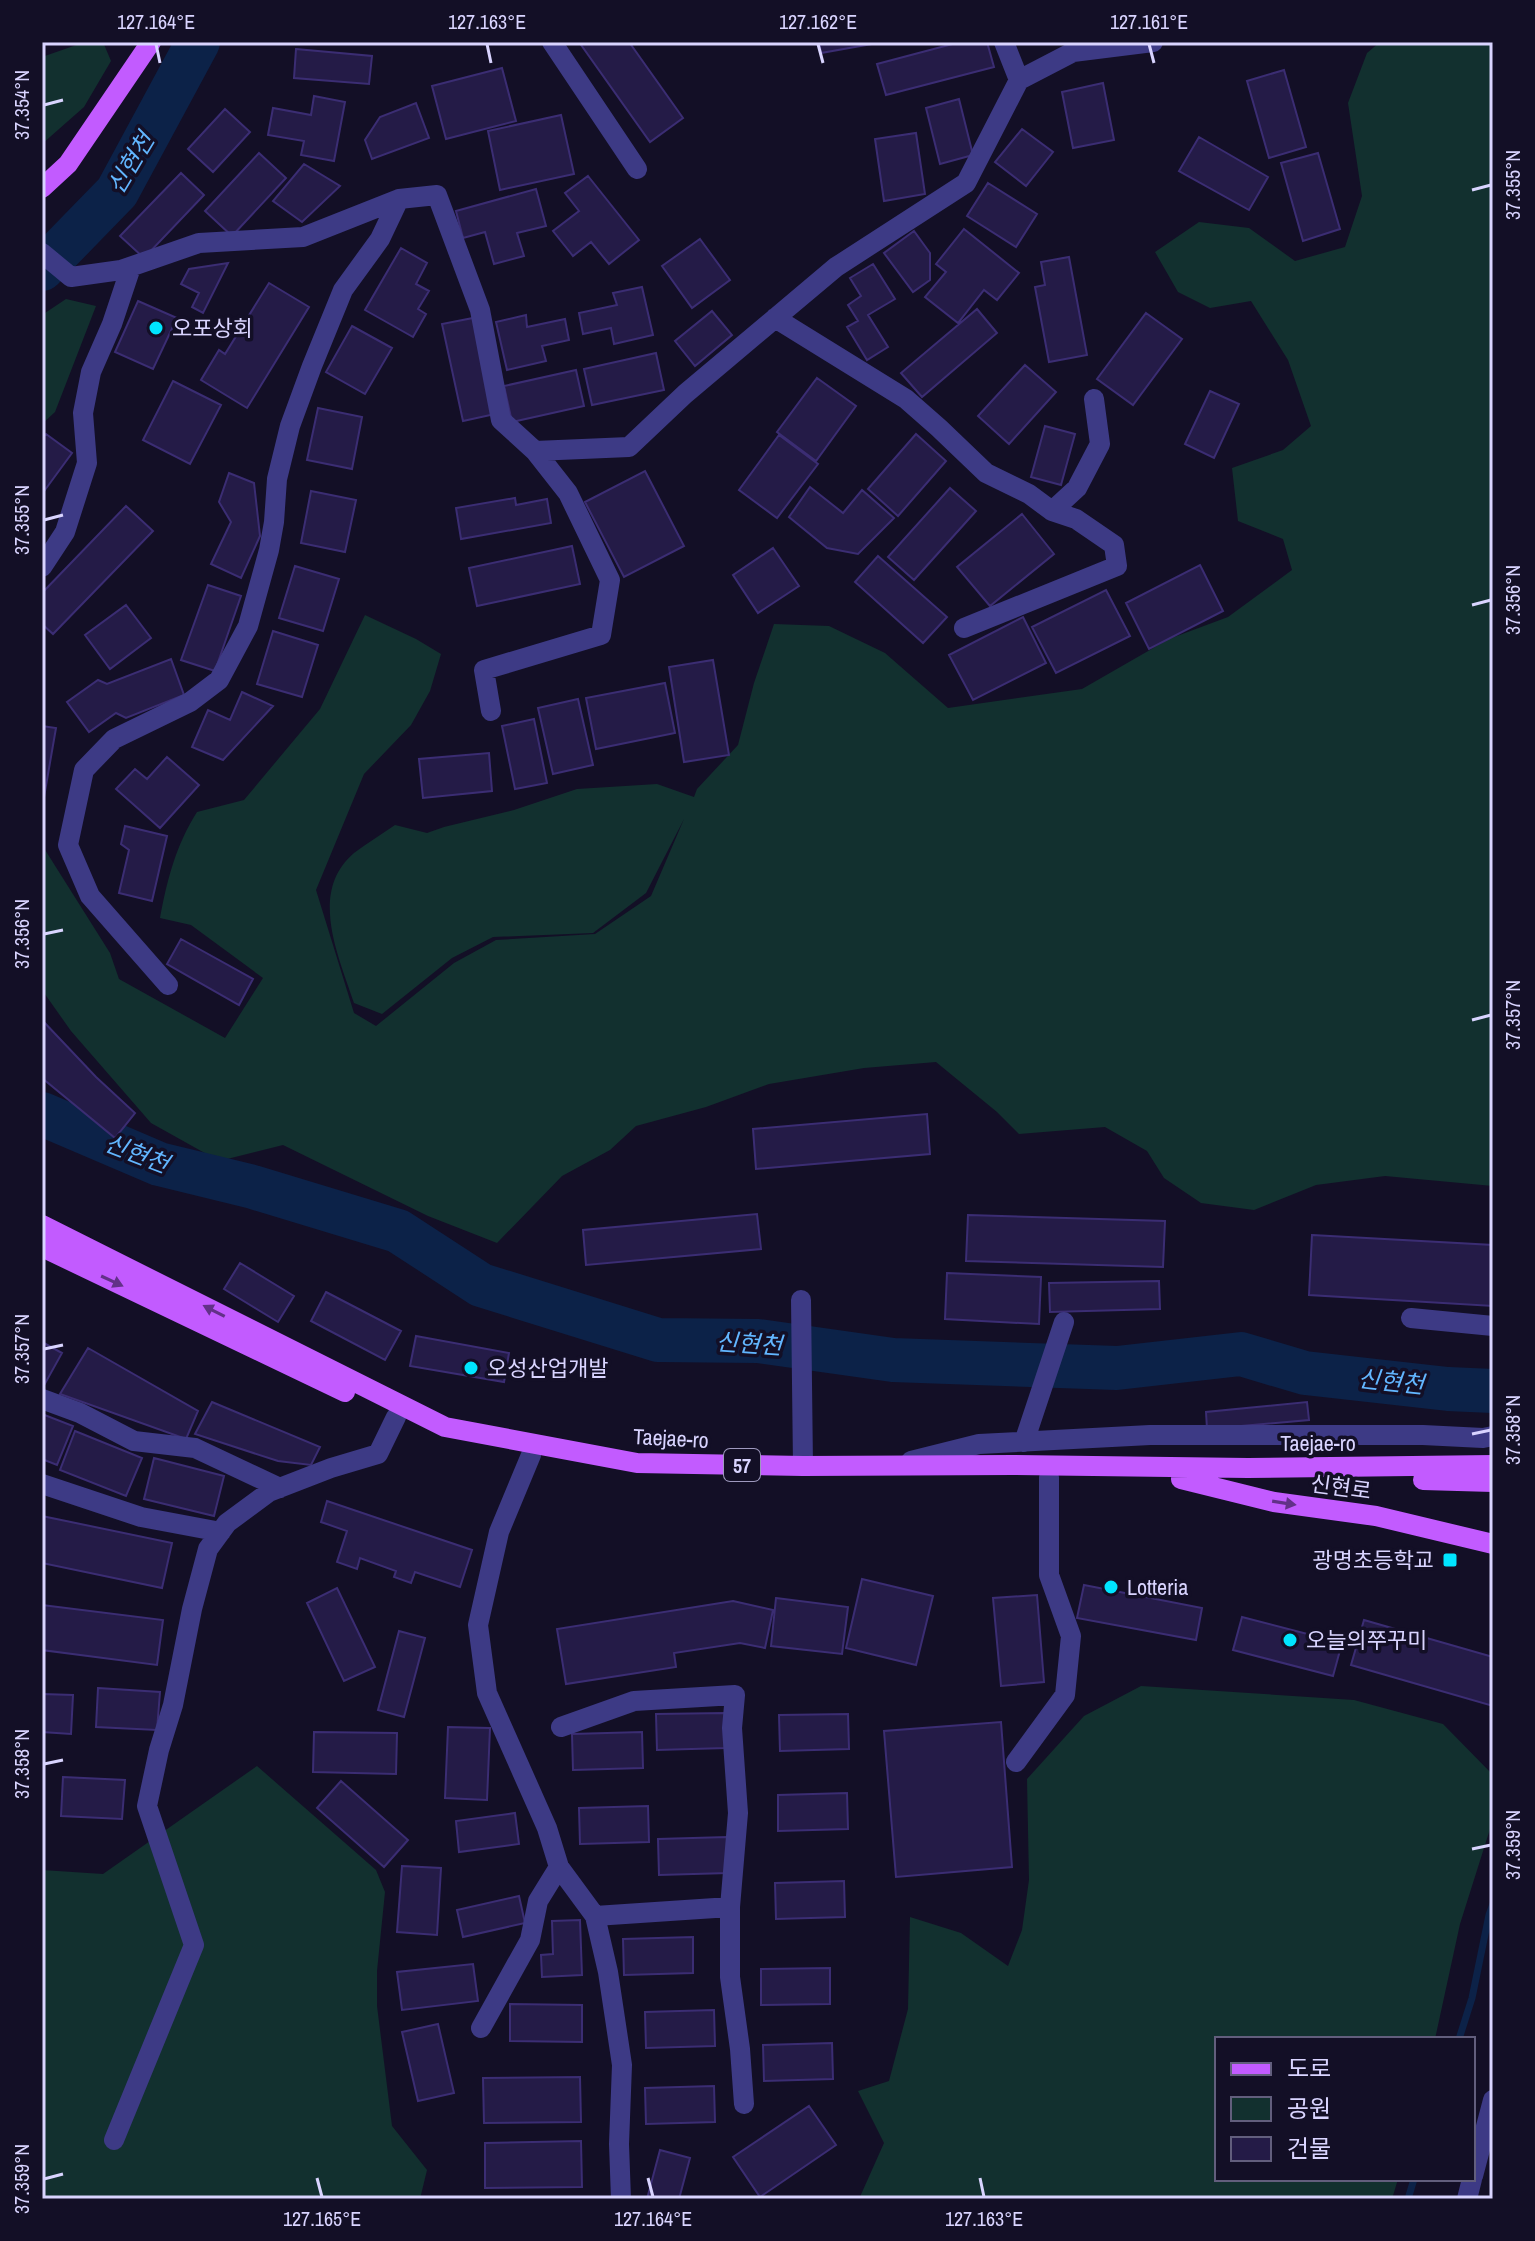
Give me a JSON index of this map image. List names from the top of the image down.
{
  "streets": {
    "main road": ["Taejae-ro", "57", "신현로"]
  },
  "crossings": [
    ["Taejae-ro", "신현로"]
  ],
  "one_way": ["신현로"],
  "water": ["신현천"],
  "places": {
    "other": [
      "오포상회",
      "오성산업개발",
      "Lotteria",
      "오늘의쭈꾸미"
    ],
    "transit": ["광명초등학교"]
  },
  "legend": ["도로", "공원", "건물"],
  "coordinates": [
    "127.164°E",
    "127.163°E",
    "127.162°E",
    "127.161°E",
    "37.354°N",
    "37.355°N",
    "37.356°N",
    "37.357°N",
    "37.358°N",
    "37.359°N",
    "127.165°E"
  ]
}
